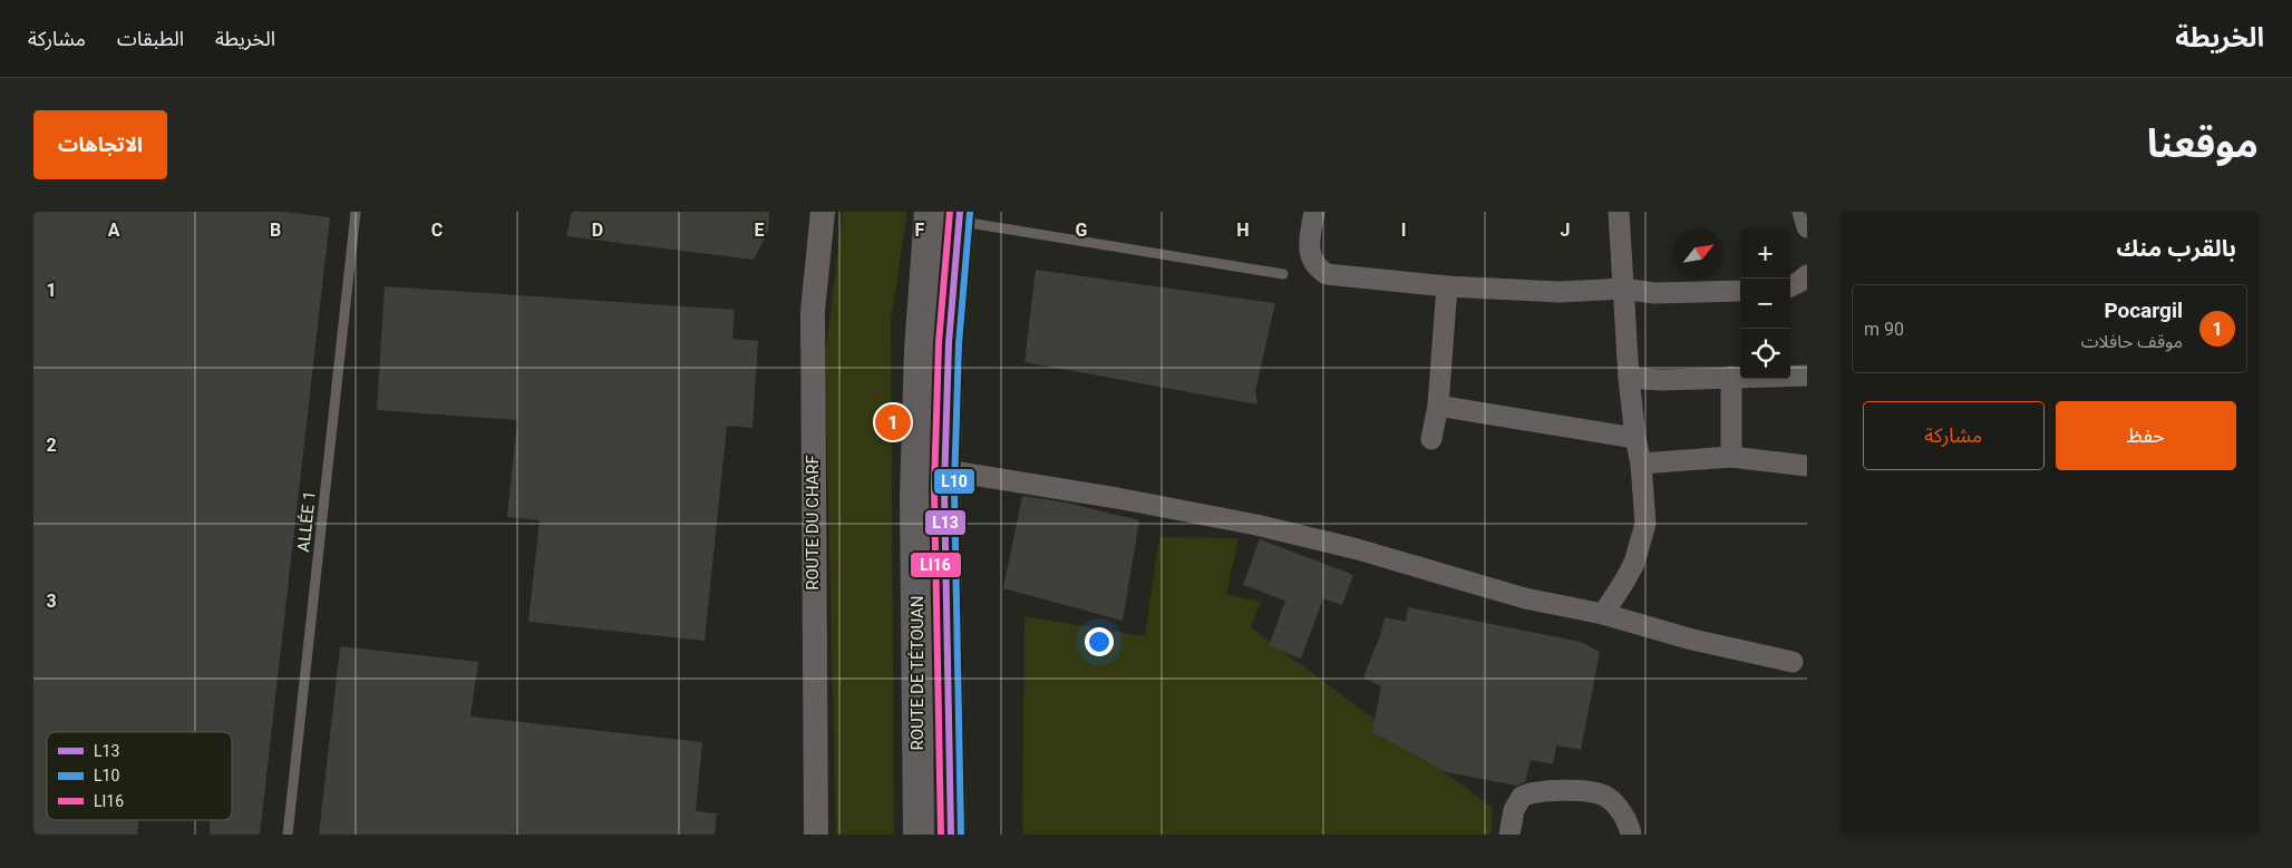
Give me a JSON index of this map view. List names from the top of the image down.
{
  "streets": {
    "highway": ["ROUTE DE TÉTOUAN"],
    "street": ["ROUTE DU CHARF"],
    "lane": ["ALLÉE 1"]
  },
  "lines": ["transit line L13", "transit line LI16", "transit line L10"],
  "legend": ["L13", "L10", "LI16"],
  "north": "top right",
  "page": {
    "header": "الخريطة",
    "nav": ["الخريطة", "الطبقات", "مشاركة"],
    "title": "موقعنا",
    "buttons": [
      "الاتجاهات",
      ["حفظ", "مشاركة"]
    ],
    "heading": "بالقرب منك",
    "map_buttons": ["+", "−"],
    "list": [
      {
        "mark": "1",
        "name": "Pocargil",
        "note": "موقف حافلات",
        "value": "90 m"
      }
    ],
    "pins": "1"
  },
  "grid": {
    "columns": [
      "A",
      "B",
      "C",
      "D",
      "E",
      "F",
      "G",
      "H",
      "I",
      "J"
    ],
    "rows": ["1", "2", "3"]
  }
}
